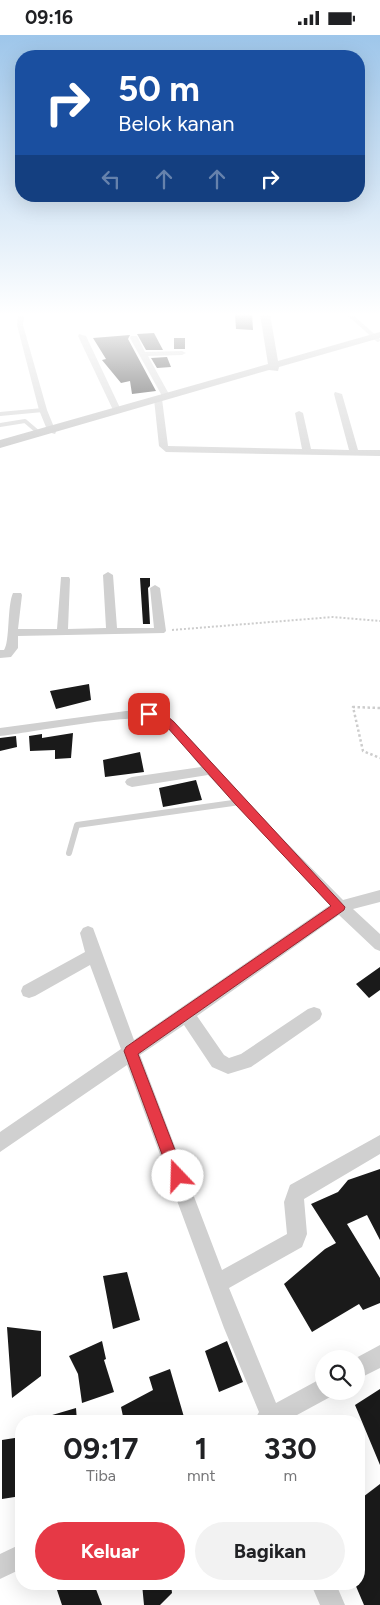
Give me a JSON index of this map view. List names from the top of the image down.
{
  "page": {
    "status": "09:16",
    "turn": ["50 m", "Belok kanan"],
    "eta": [
      "09:17",
      "Tiba",
      "1",
      "mnt",
      "330",
      "m"
    ],
    "buttons": ["Keluar", "Bagikan"]
  }
}
